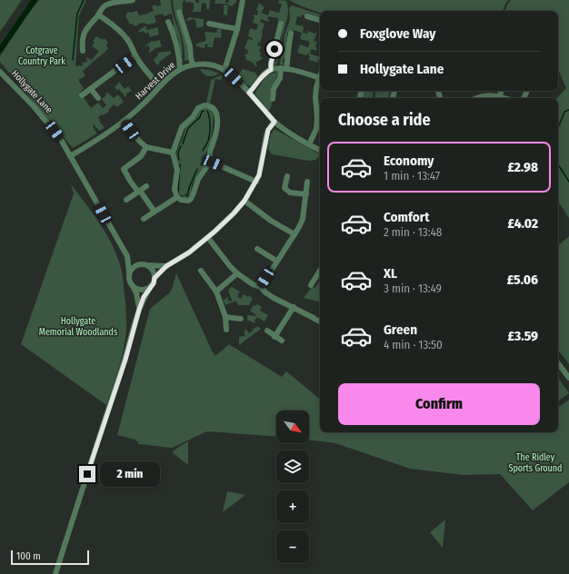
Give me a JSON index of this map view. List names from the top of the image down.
{
  "streets": {
    "street": ["Harvest Drive", "Hollygate Lane"]
  },
  "crossings": [
    ["Harvest Drive", "Hollygate Lane"]
  ],
  "parks": ["Cotgrave Country Park", "Hollygate Memorial Woodlands", "The Ridley Sports Ground"],
  "scale_bar": "100 m",
  "north": "bottom right",
  "page": {
    "banner": ["Foxglove Way", "Hollygate Lane"],
    "heading": "Choose a ride",
    "list": [
      {
        "name": "Economy",
        "note": "1 min · 13:47",
        "value": "£2.98"
      },
      {
        "name": "Comfort",
        "note": "2 min · 13:48",
        "value": "£4.02"
      },
      {
        "name": "XL",
        "note": "3 min · 13:49",
        "value": "£5.06"
      },
      {
        "name": "Green",
        "note": "4 min · 13:50",
        "value": "£3.59"
      }
    ],
    "buttons": "Confirm",
    "map_buttons": ["+", "−"],
    "bubble": "2 min",
    "scale": "100 m"
  }
}
